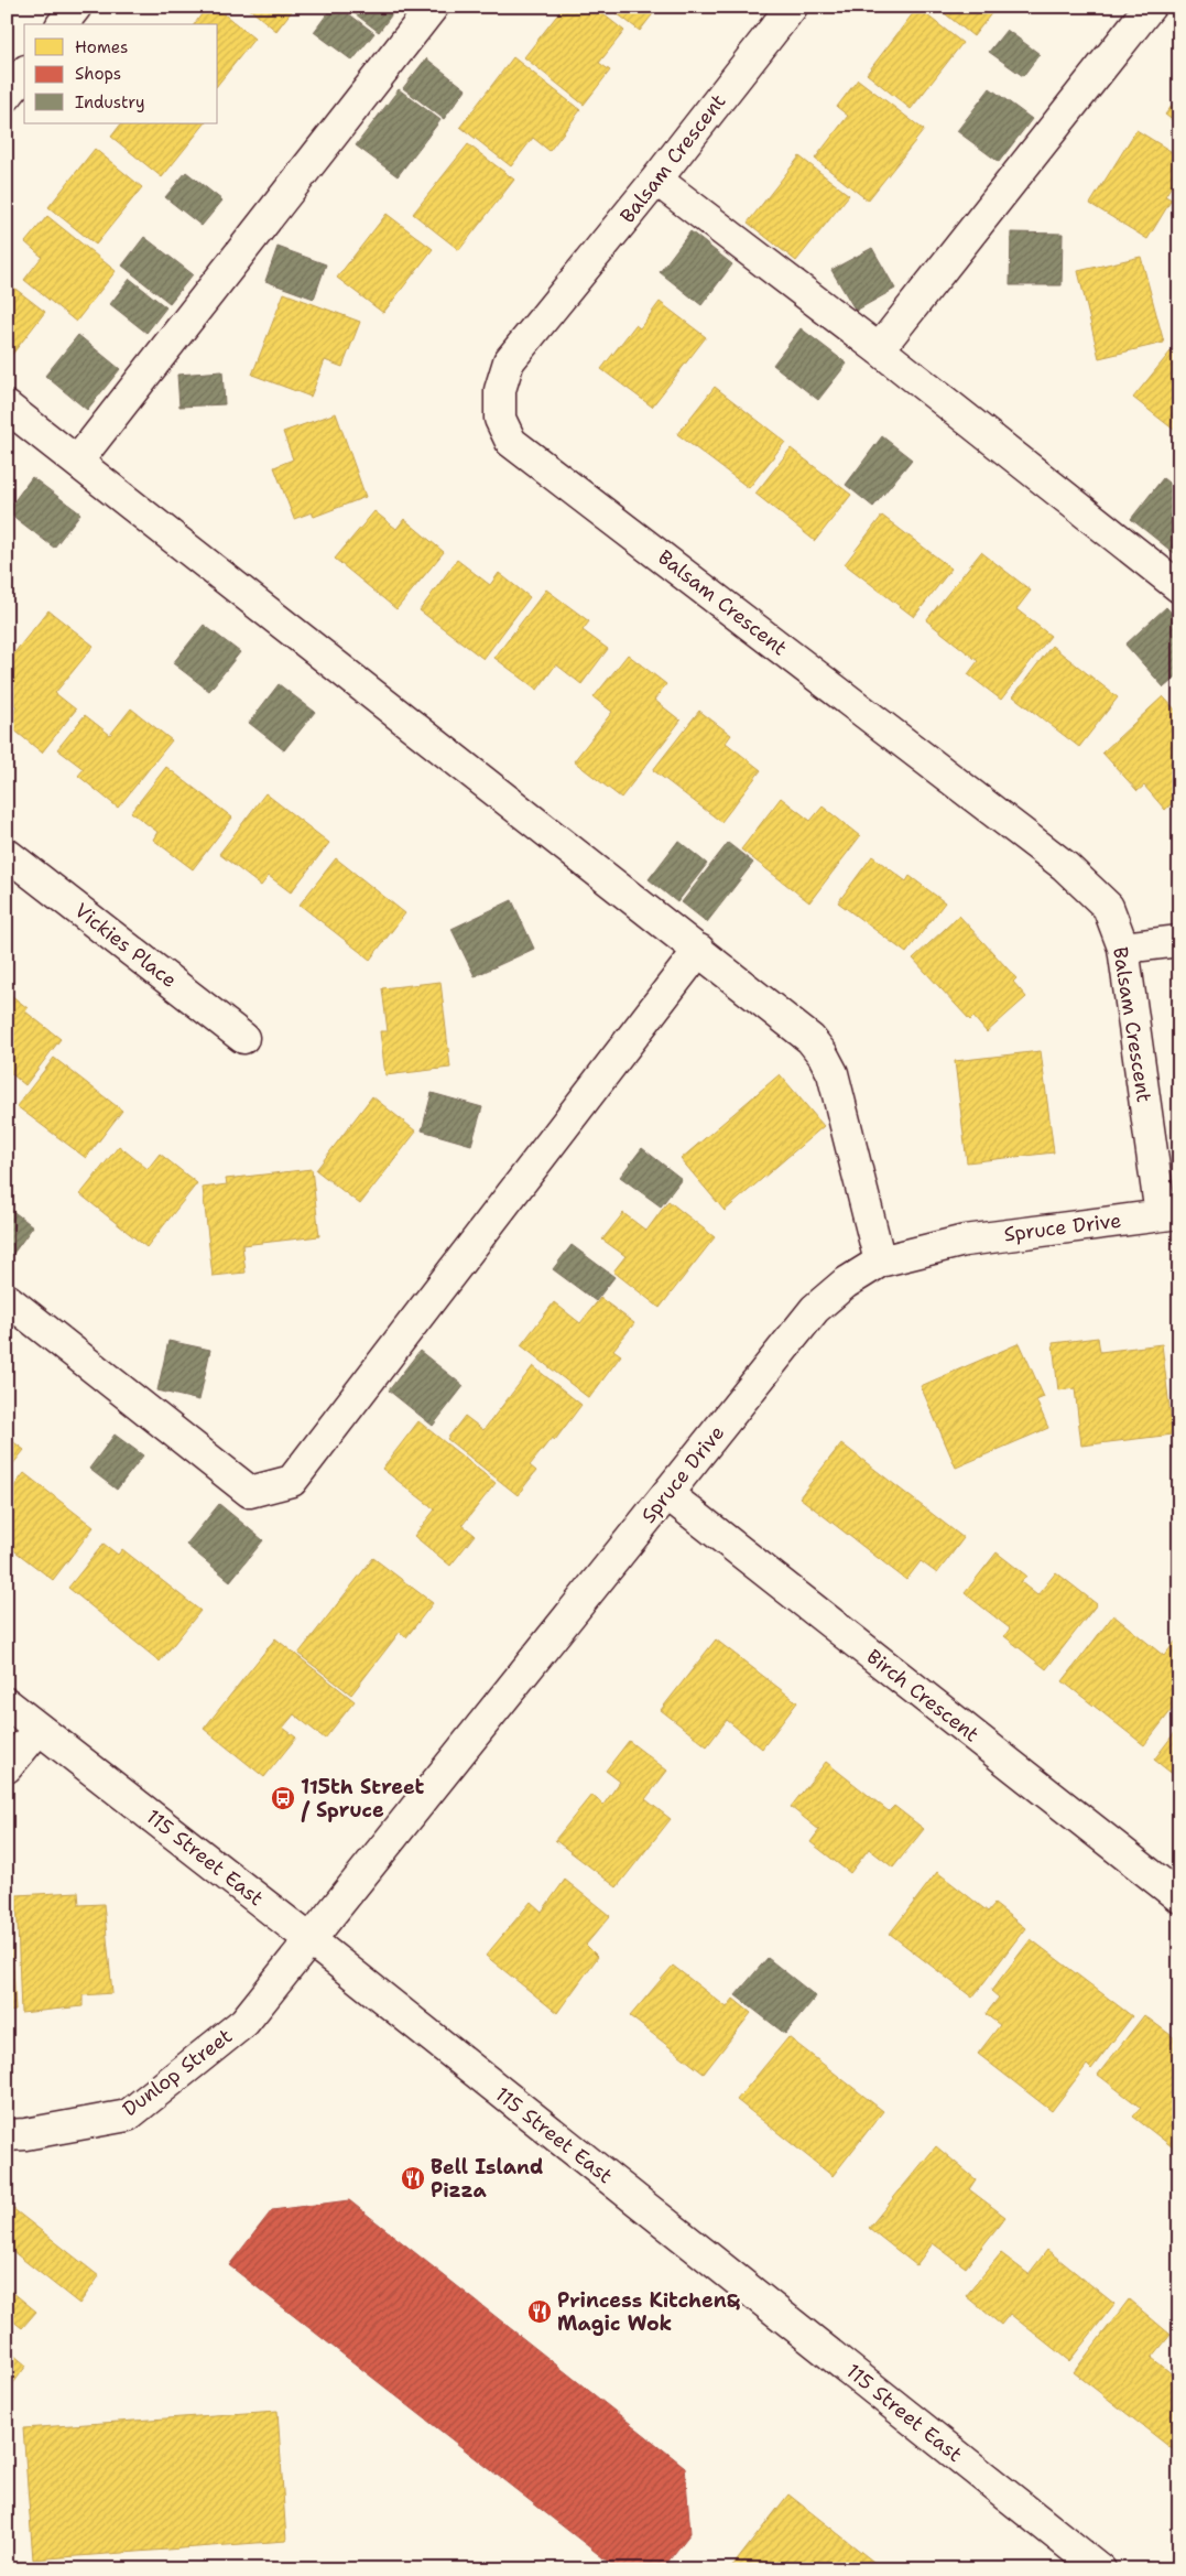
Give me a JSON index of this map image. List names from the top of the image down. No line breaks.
{"streets":{"street":["Balsam Crescent","Vickies Place","Spruce Drive","Birch Crescent","115 Street East","Dunlop Street"]},"crossings":[["Balsam Crescent","Spruce Drive"],["Spruce Drive","Birch Crescent"],["Spruce Drive","115 Street East"],["Spruce Drive","Dunlop Street"],["115 Street East","Dunlop Street"]],"places":{"bus stop":["115th Street / Spruce"],"restaurant":["Bell Island Pizza","Princess Kitchen& Magic Wok"]},"legend":["Homes","Shops","Industry"]}
